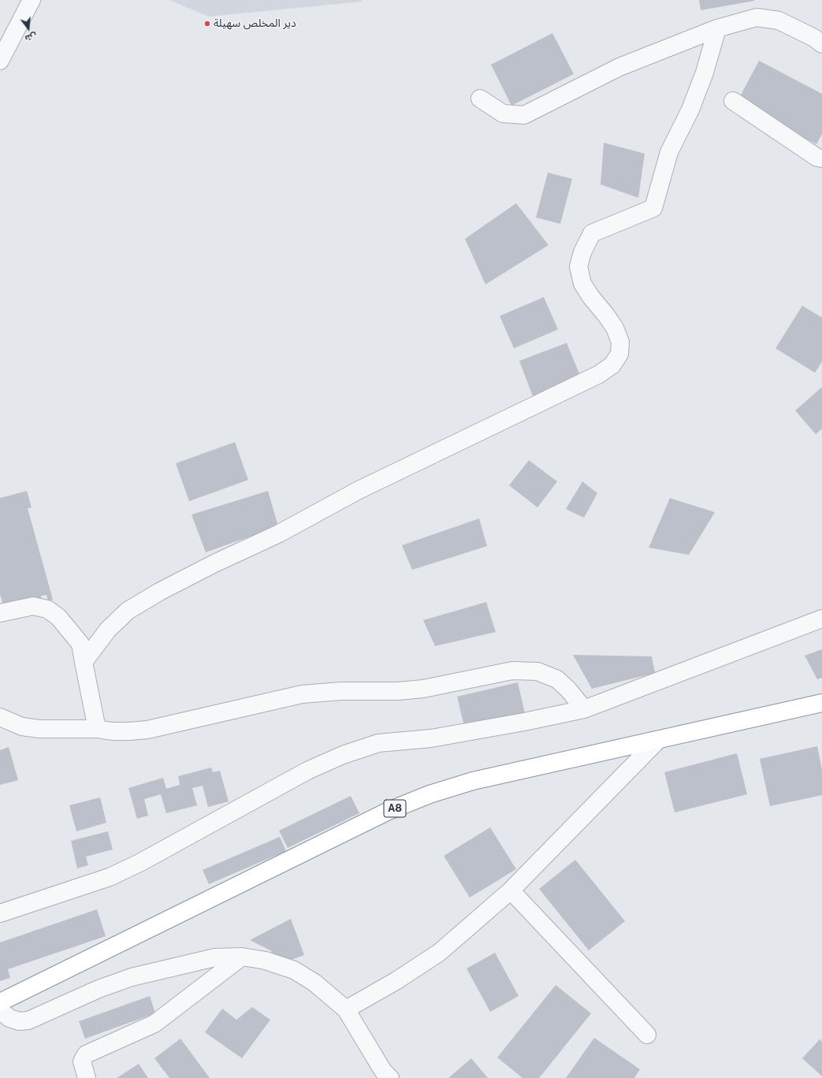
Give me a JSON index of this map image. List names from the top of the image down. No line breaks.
{"streets":{"highway":["A8"]},"places":["دير المخلص سهيلة"],"north":"bottom"}
